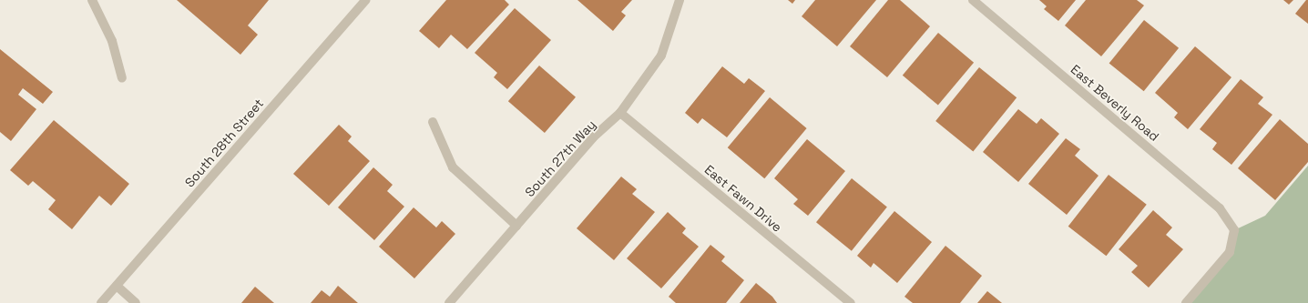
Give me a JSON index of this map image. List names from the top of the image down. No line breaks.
{"streets":{"street":["East Beverly Road","South 28th Street","South 27th Way","East Fawn Drive"]},"crossings":[["South 27th Way","East Fawn Drive"]]}
